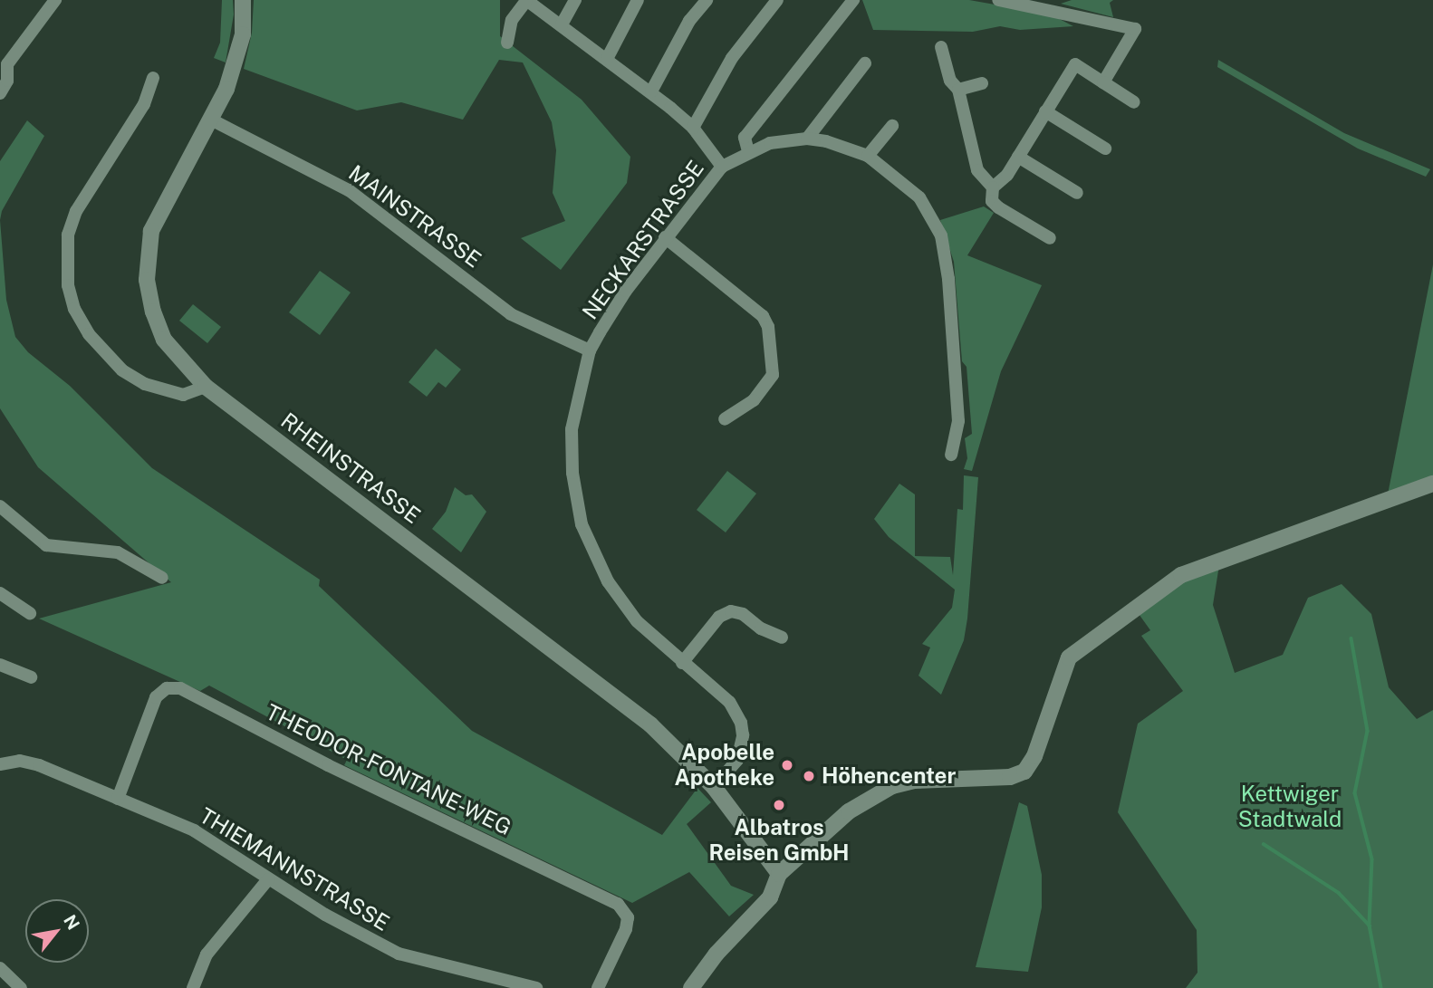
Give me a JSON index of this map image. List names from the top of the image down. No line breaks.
{"streets":{"street":["MAINSTRASSE","NECKARSTRASSE","RHEINSTRASSE","THEODOR-FONTANE-WEG","THIEMANNSTRASSE"]},"crossings":[["MAINSTRASSE","NECKARSTRASSE"],["MAINSTRASSE","RHEINSTRASSE"],["NECKARSTRASSE","RHEINSTRASSE"],["THEODOR-FONTANE-WEG","THIEMANNSTRASSE"]],"parks":["Kettwiger Stadtwald"],"places":["Apobelle Apotheke","Höhencenter","Albatros Reisen GmbH"],"north":"top right"}
